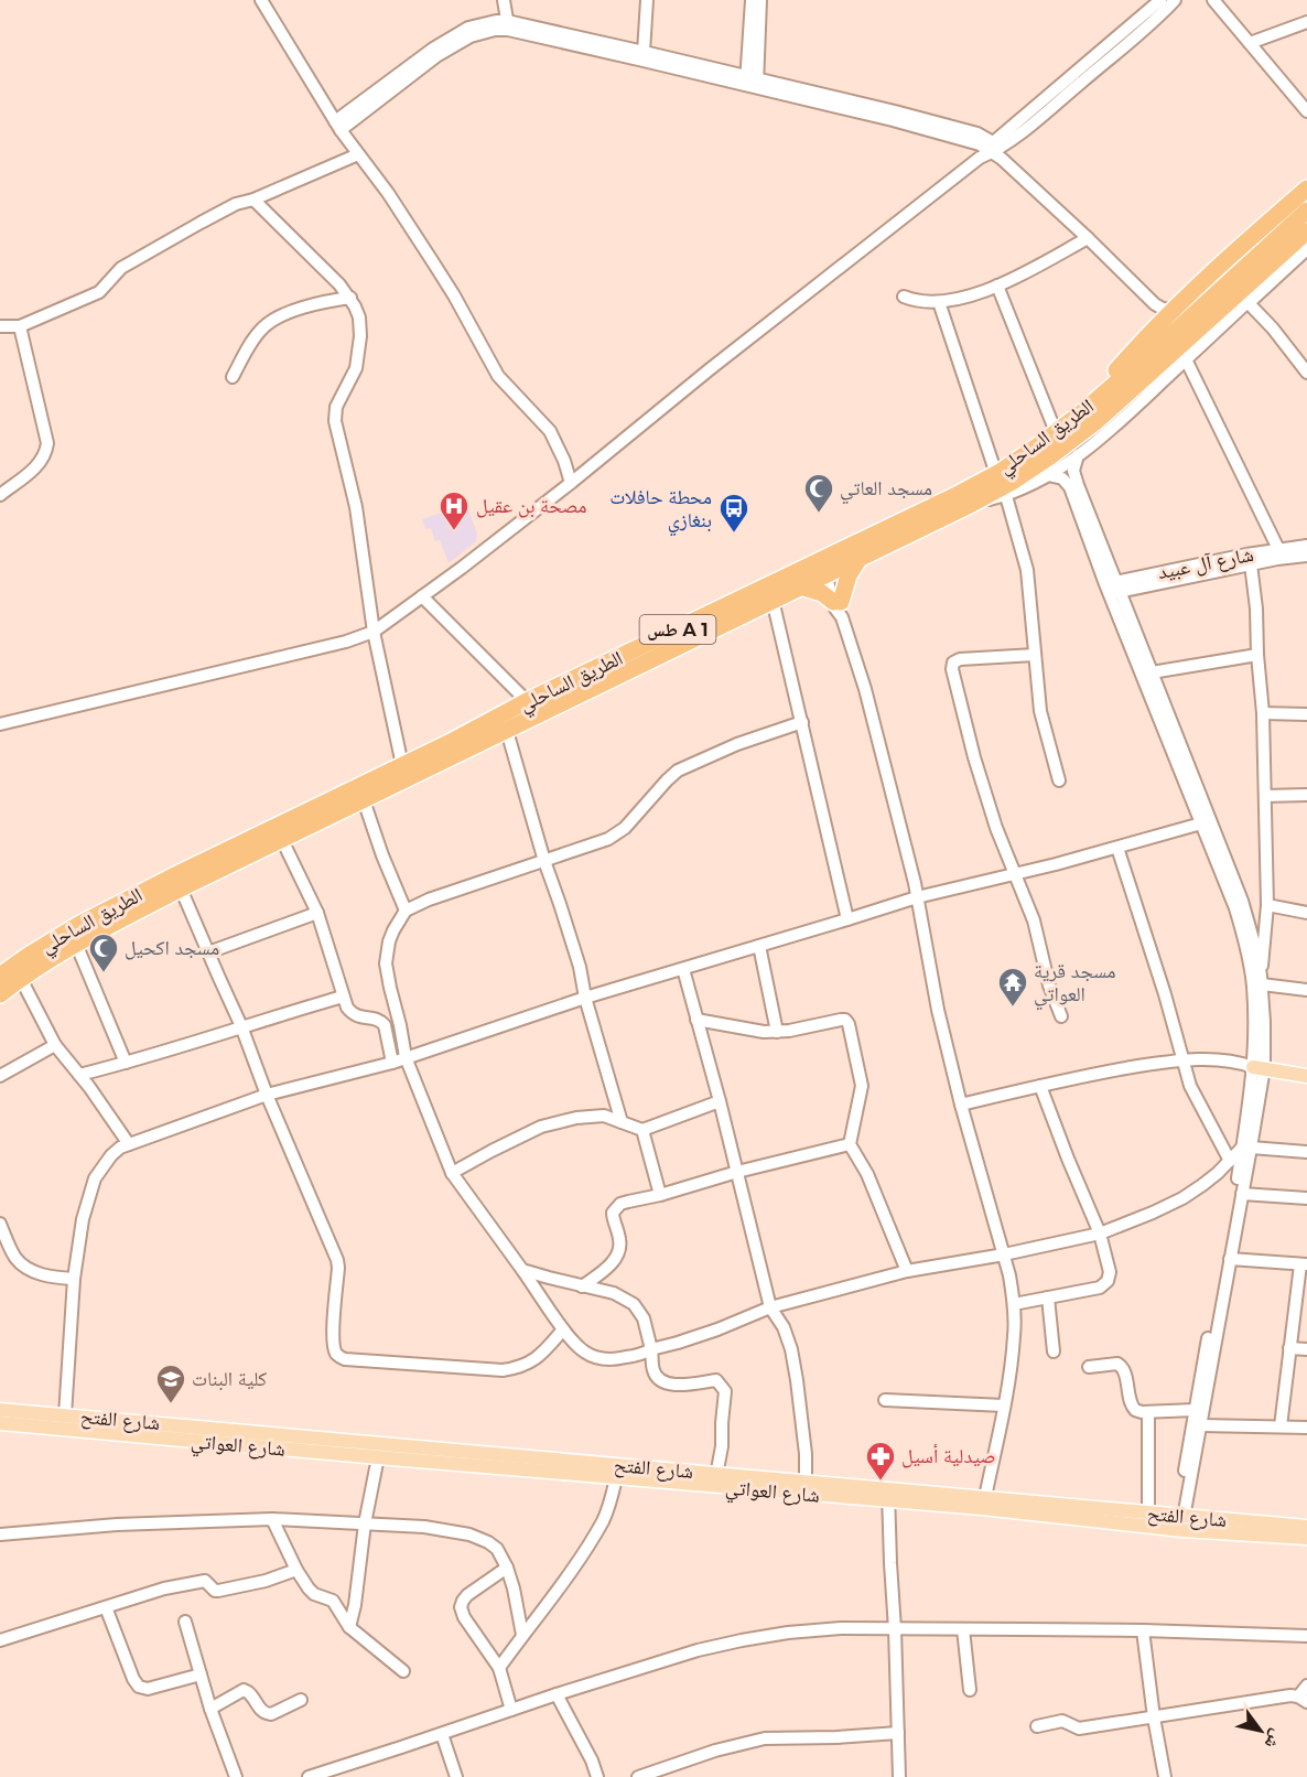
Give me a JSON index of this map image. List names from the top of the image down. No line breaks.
{"streets":{"highway":["الطريق الساحلي","طس A 1"],"main road":["شارع الفتح","شارع العواتي"],"street":["شارع آل عبيد"]},"crossings":[["شارع الفتح","شارع العواتي"]],"places":{"mosque":["مسجد العاتي","مسجد اكحيل"],"hospital":["مصحة بن عقيل"],"bus stop":["محطة حافلات بنغازي"],"temple":["مسجد قرية العواتي"],"school or university":["كلية البنات"],"pharmacy":["صيدلية أسيل"]},"north":"bottom right"}
